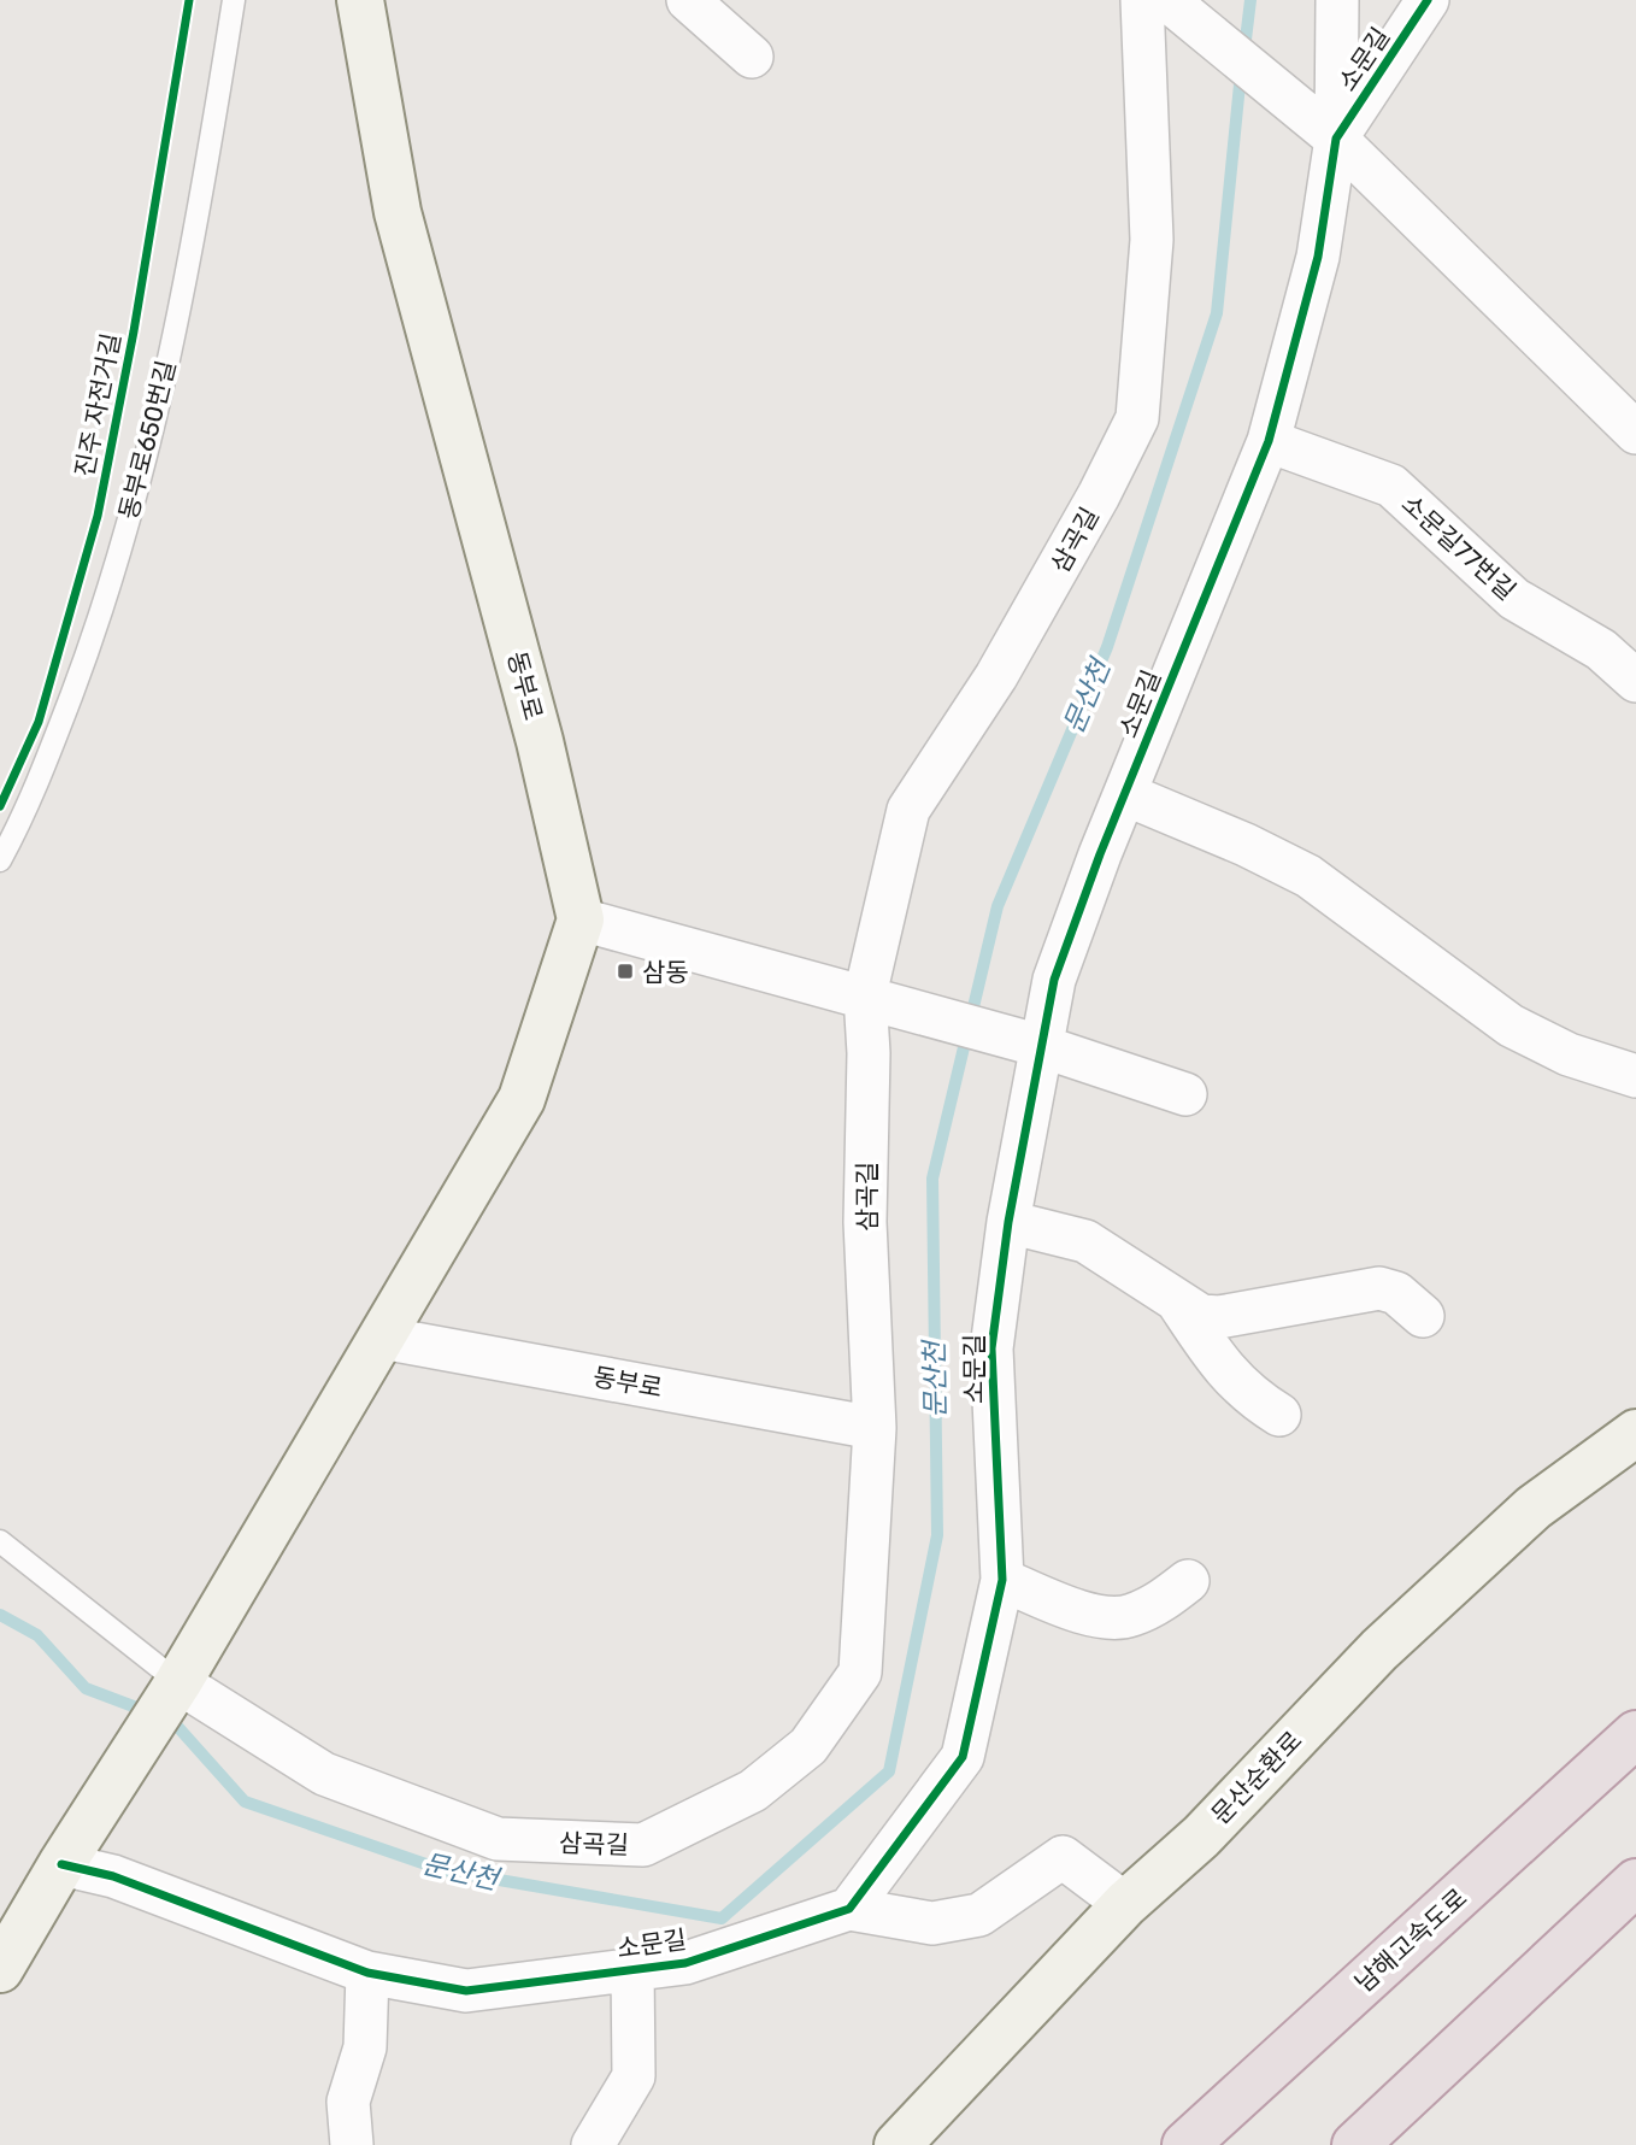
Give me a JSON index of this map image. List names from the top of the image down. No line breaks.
{"streets":{"highway":["남해고속도로"],"main road":["동부로","문산순환로"],"street":["소문길","삼곡길","소문길77번길"],"lane":["동부로650번길"],"cycle path":["진주 자전거길"]},"crossings":[["소문길","소문길77번길"],["소문길","문산순환로"],["삼곡길","동부로"]],"water":["문산천"],"places":{"transit":["삼동"]}}
